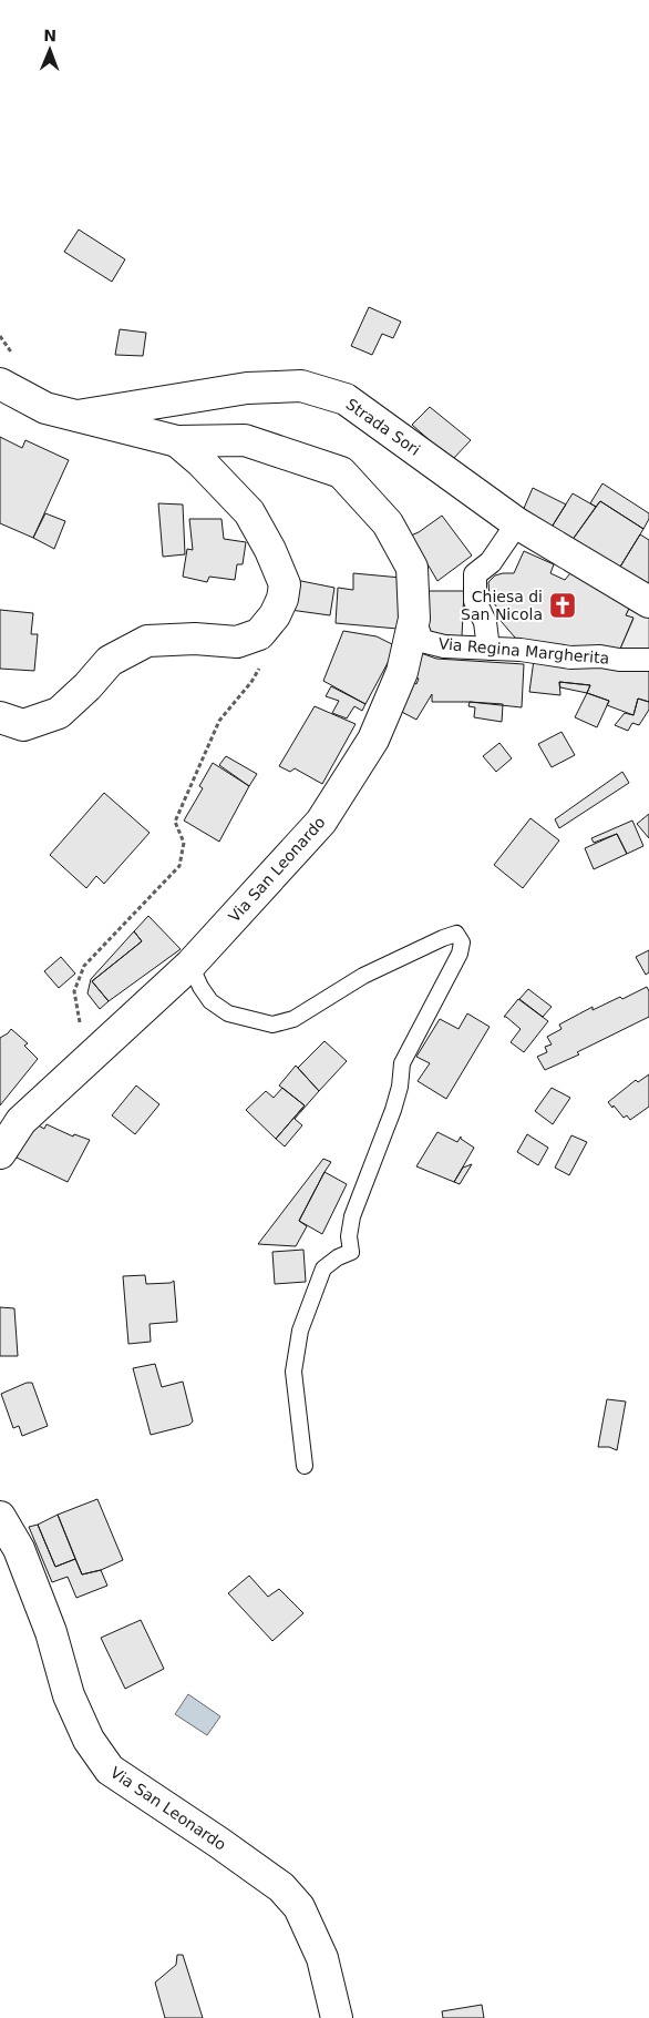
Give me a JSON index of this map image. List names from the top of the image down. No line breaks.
{"streets":{"main road":["Strada Sori","Via San Leonardo"],"street":["Via Regina Margherita"]},"crossings":[["Via Regina Margherita","Via San Leonardo"]],"places":{"church":["Chiesa di San Nicola"]},"north":"top"}
